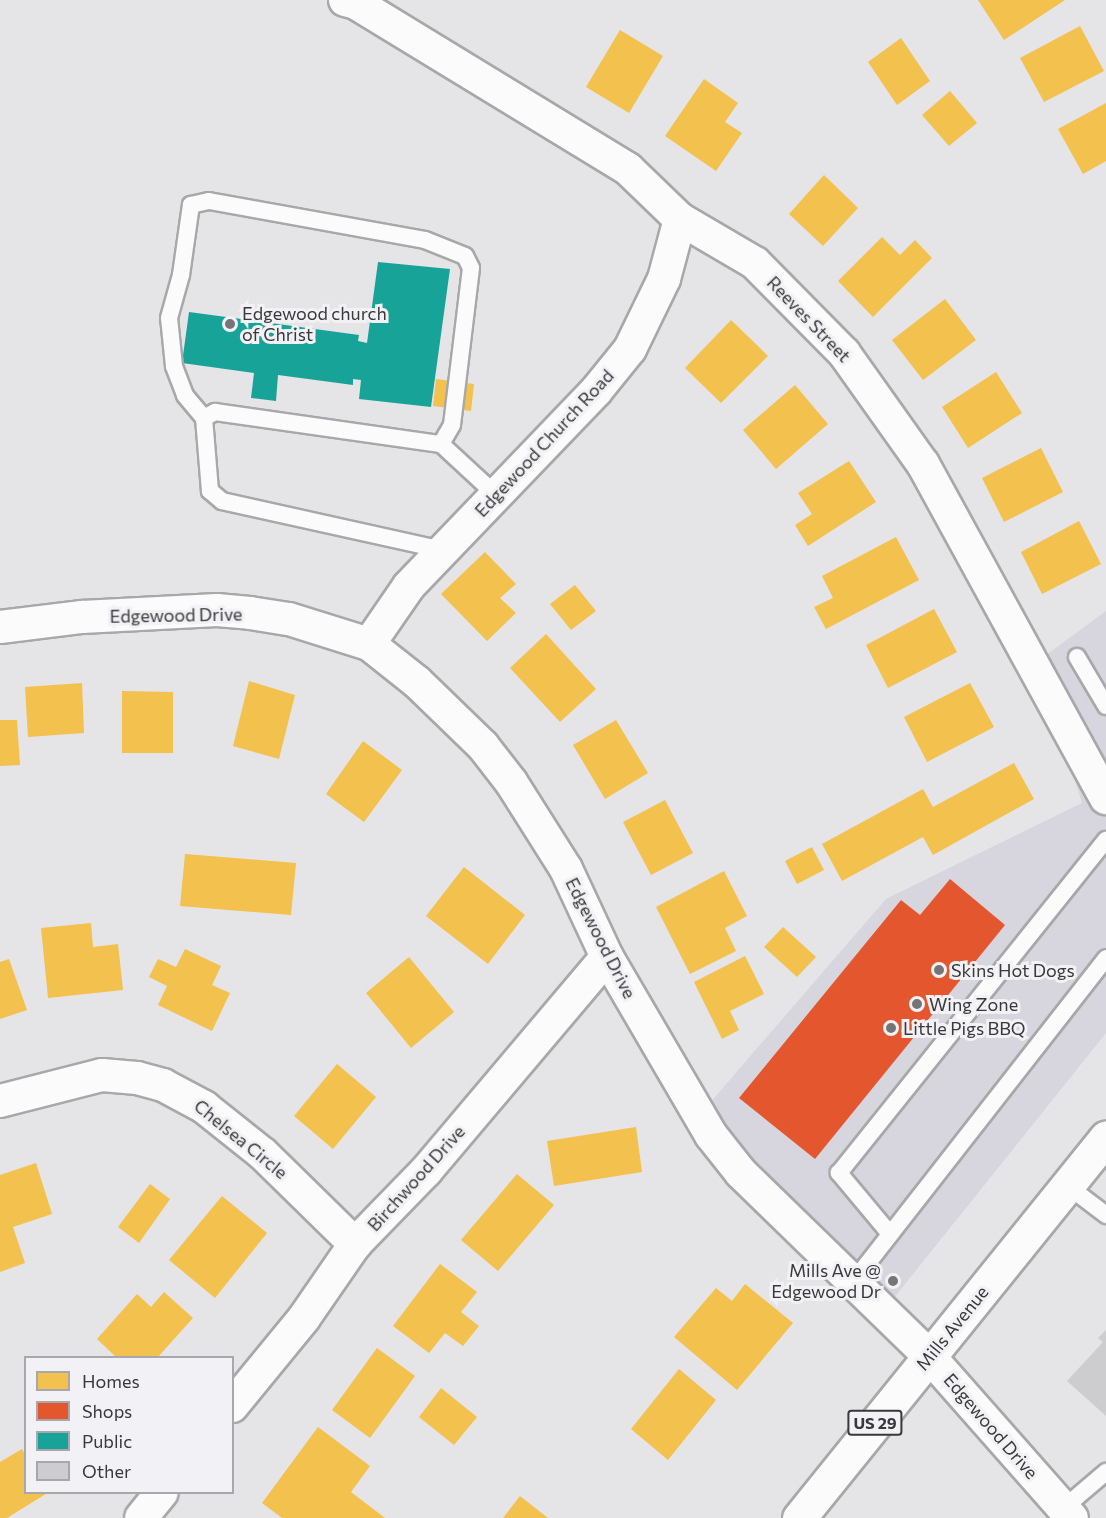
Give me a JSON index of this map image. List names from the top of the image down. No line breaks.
{"streets":{"main road":["Mills Avenue","US 29"],"street":["Reeves Street","Edgewood Church Road","Edgewood Drive","Chelsea Circle","Birchwood Drive"]},"crossings":[["Reeves Street","Edgewood Church Road"],["Edgewood Church Road","Edgewood Drive"],["Edgewood Drive","Birchwood Drive"],["Edgewood Drive","Mills Avenue"],["Chelsea Circle","Birchwood Drive"]],"places":["Edgewood church of Christ","Skins Hot Dogs","Wing Zone","Little Pigs BBQ","Mills Ave @ Edgewood Dr"],"legend":["Homes","Shops","Public","Other"]}
